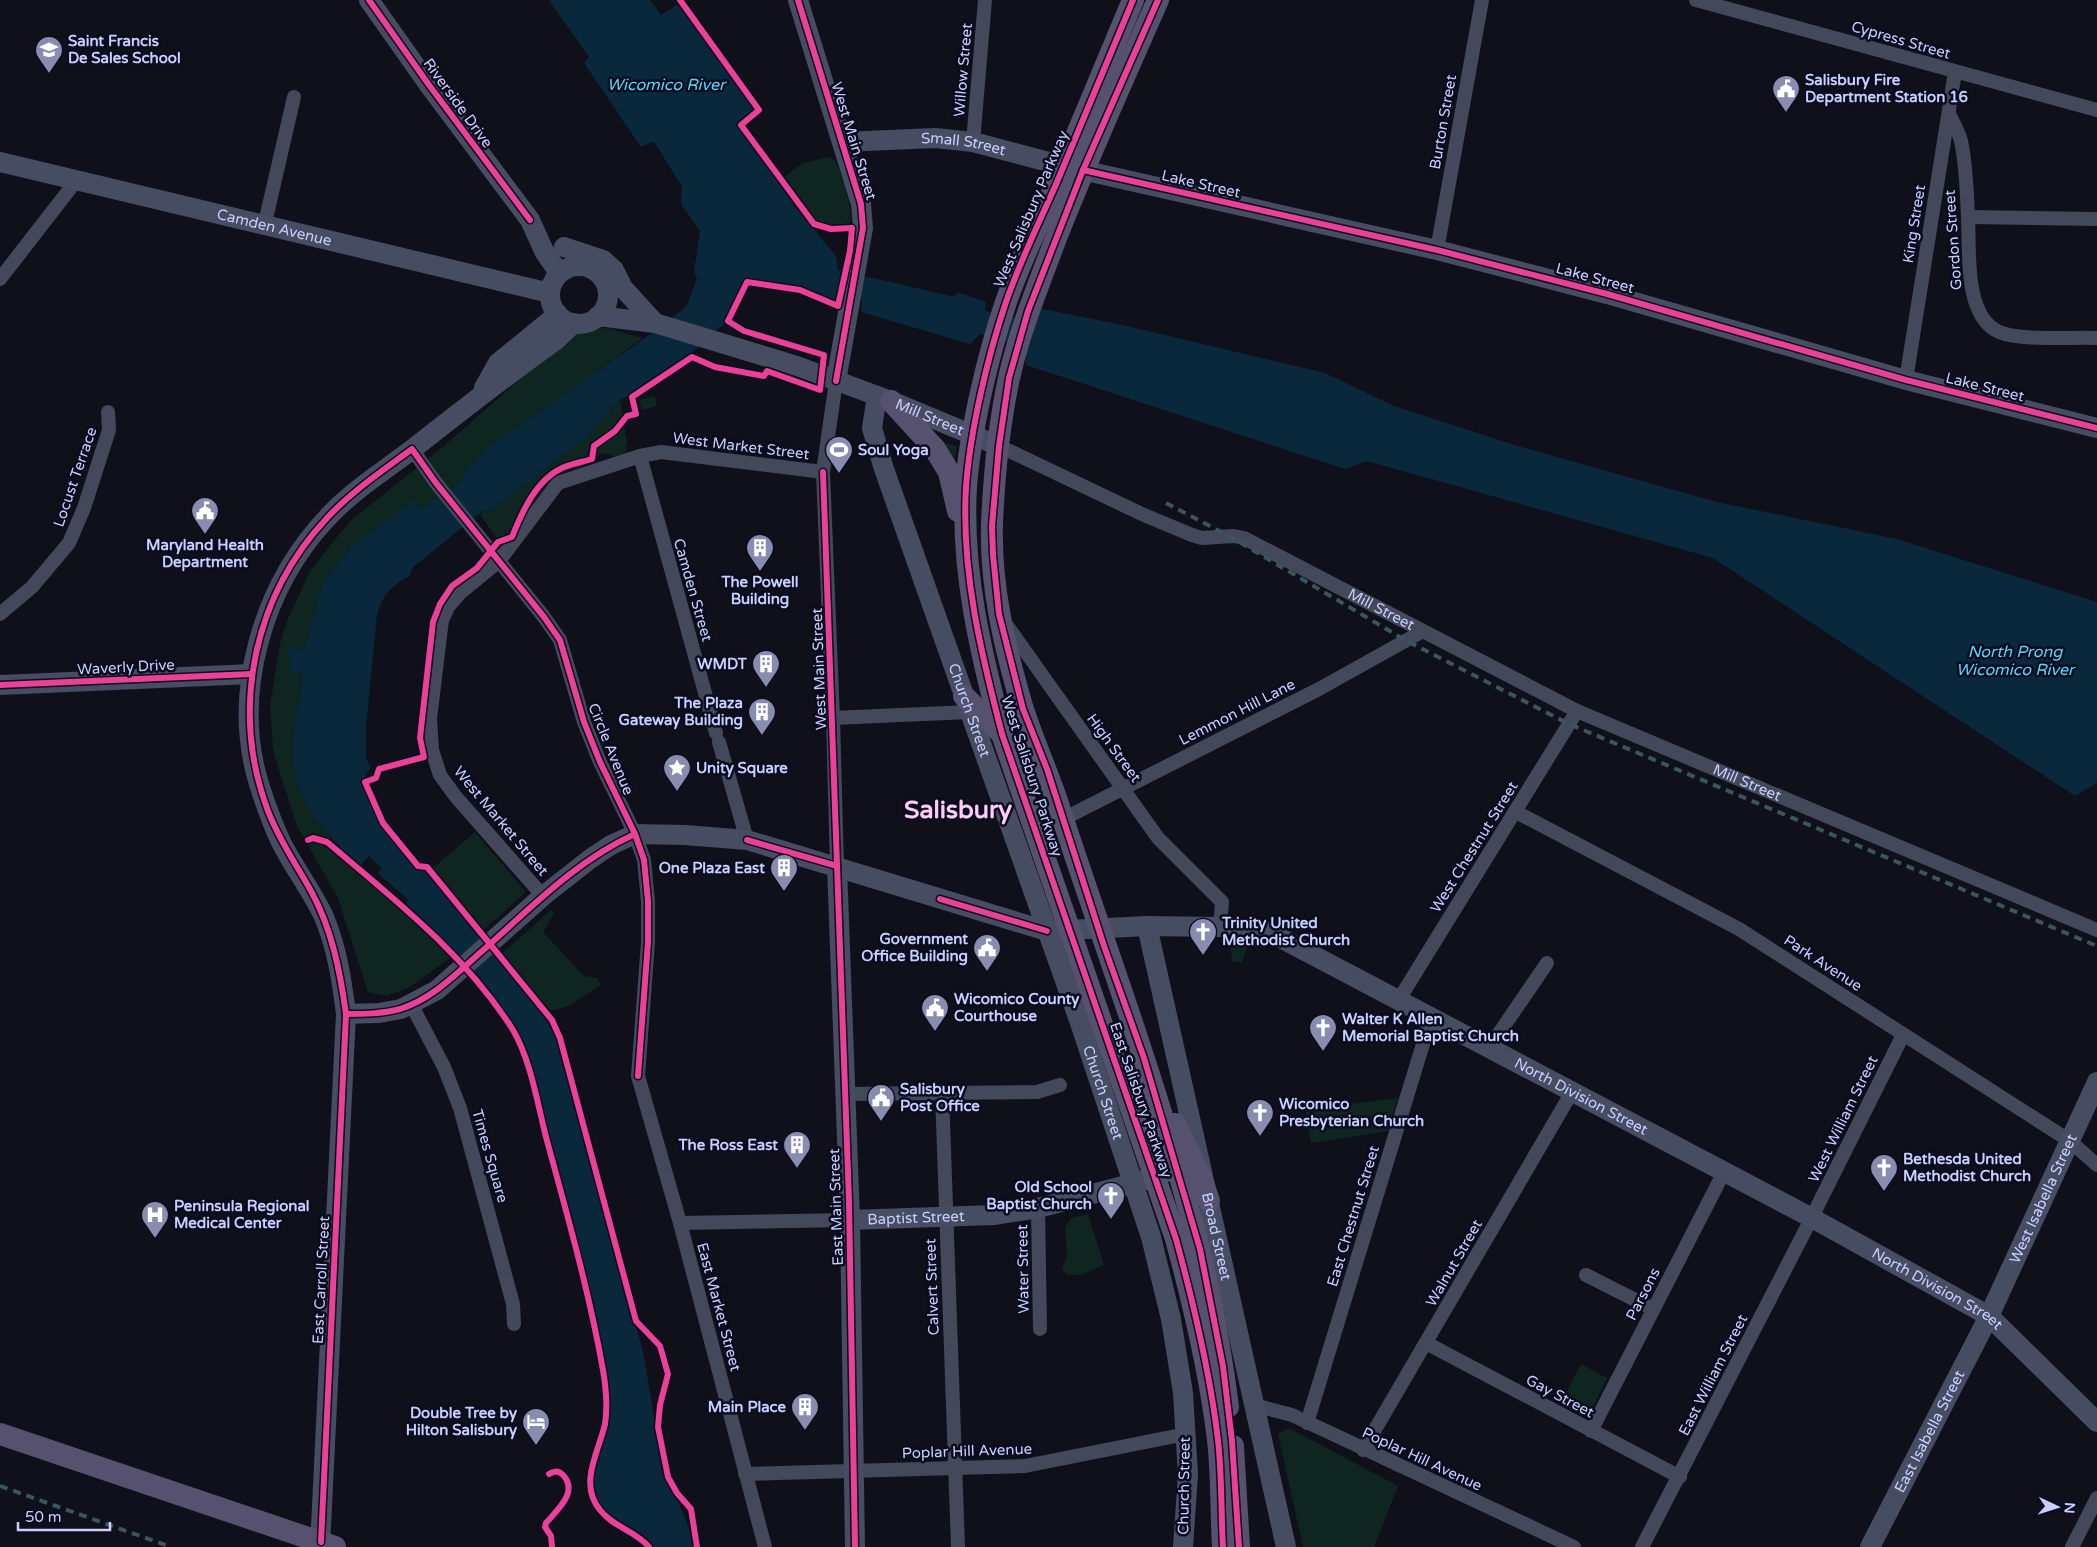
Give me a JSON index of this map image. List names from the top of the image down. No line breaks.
{"streets":{"main road":["West Salisbury Parkway","East Salisbury Parkway"],"street":["Cypress Street","Willow Street","Riverside Drive","Burton Street","West Main Street","Small Street","Lake Street","King Street","Camden Avenue","Gordon Street","Mill Street","West Market Street","Locust Terrace","Camden Street","Waverly Drive","Church Street","Lemmon Hill Lane","High Street","Circle Avenue","West Chestnut Street","Park Avenue","North Division Street","West William Street","Times Square","West Isabella Street","East Main Street","East Chestnut Street","Baptist Street","Broad Street","Walnut Street","Water Street","East Carroll Street","Calvert Street","Parsons","East Market Street","East William Street","Gay Street","East Isabella Street","Poplar Hill Avenue"]},"crossings":[["Cypress Street","King Street"],["Willow Street","Small Street"],["Riverside Drive","Camden Avenue"],["Riverside Drive","Mill Street"],["Riverside Drive","East Carroll Street"],["Burton Street","Lake Street"],["West Main Street","Small Street"],["West Main Street","Mill Street"],["West Main Street","West Market Street"],["West Main Street","North Division Street"],["West Main Street","East Main Street"],["Small Street","Lake Street"],["Small Street","West Salisbury Parkway"],["Lake Street","West Salisbury Parkway"],["Lake Street","King Street"],["West Salisbury Parkway","Mill Street"],["West Salisbury Parkway","Lemmon Hill Lane"],["West Salisbury Parkway","High Street"],["West Salisbury Parkway","North Division Street"],["West Salisbury Parkway","East Salisbury Parkway"],["King Street","Gordon Street"],["Camden Avenue","Mill Street"],["Camden Avenue","East Carroll Street"],["Mill Street","Church Street"],["Mill Street","Lemmon Hill Lane"],["Mill Street","West Chestnut Street"],["Mill Street","East Carroll Street"],["West Market Street","Camden Street"],["West Market Street","Circle Avenue"],["Camden Street","North Division Street"],["Waverly Drive","East Carroll Street"],["Church Street","North Division Street"],["Church Street","Baptist Street"],["Church Street","Poplar Hill Avenue"],["Lemmon Hill Lane","High Street"],["High Street","North Division Street"],["Circle Avenue","North Division Street"],["Circle Avenue","East Carroll Street"],["Circle Avenue","East Market Street"],["West Chestnut Street","Park Avenue"],["West Chestnut Street","North Division Street"],["Park Avenue","West William Street"],["Park Avenue","West Isabella Street"],["North Division Street","East Salisbury Parkway"],["North Division Street","West William Street"],["North Division Street","West Isabella Street"],["North Division Street","East Main Street"],["North Division Street","East Chestnut Street"],["North Division Street","Broad Street"],["North Division Street","Walnut Street"],["North Division Street","Parsons"],["North Division Street","East William Street"],["North Division Street","East Isabella Street"],["East Salisbury Parkway","Baptist Street"],["West William Street","East William Street"],["West Isabella Street","East Isabella Street"],["East Main Street","Baptist Street"],["East Main Street","Poplar Hill Avenue"],["East Chestnut Street","Poplar Hill Avenue"],["Baptist Street","Water Street"],["Baptist Street","Calvert Street"],["Baptist Street","East Market Street"],["Broad Street","Poplar Hill Avenue"],["Walnut Street","Gay Street"],["Walnut Street","Poplar Hill Avenue"],["Calvert Street","Poplar Hill Avenue"],["Parsons","Gay Street"],["East Market Street","Poplar Hill Avenue"],["East William Street","Gay Street"]],"districts":["Salisbury"],"water":["Wicomico River","North Prong Wicomico River"],"places":{"school or university":["Saint Francis De Sales School"],"public building":["Salisbury Fire Department Station 16","Maryland Health Department","Government Office Building","Wicomico County Courthouse","Salisbury Post Office"],"sports":["Soul Yoga"],"building":["The Powell Building","WMDT","The Plaza Gateway Building","One Plaza East","The Ross East","Main Place"],"place":["Unity Square"],"church":["Trinity United Methodist Church","Walter K Allen Memorial Baptist Church","Wicomico Presbyterian Church","Bethesda United Methodist Church","Old School Baptist Church"],"hospital":["Peninsula Regional Medical Center"],"hotel":["Double Tree by Hilton Salisbury"]},"scale_bar":"50 m","north":"right"}
